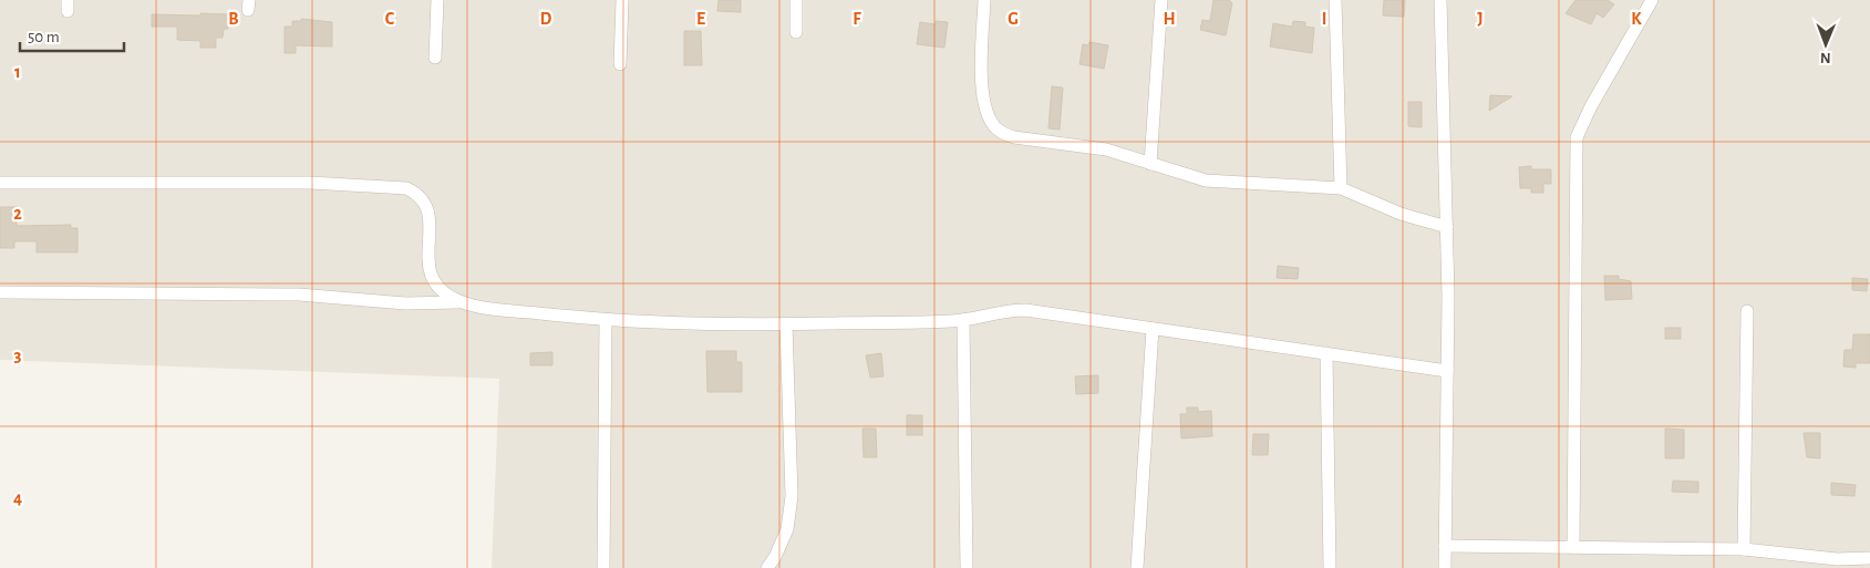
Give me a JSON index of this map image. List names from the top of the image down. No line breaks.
{"scale_bar":"50 m","north":"bottom","grid":{"columns":["B","C","D","E","F","G","H","I","J","K"],"rows":["1","2","3","4"]}}
